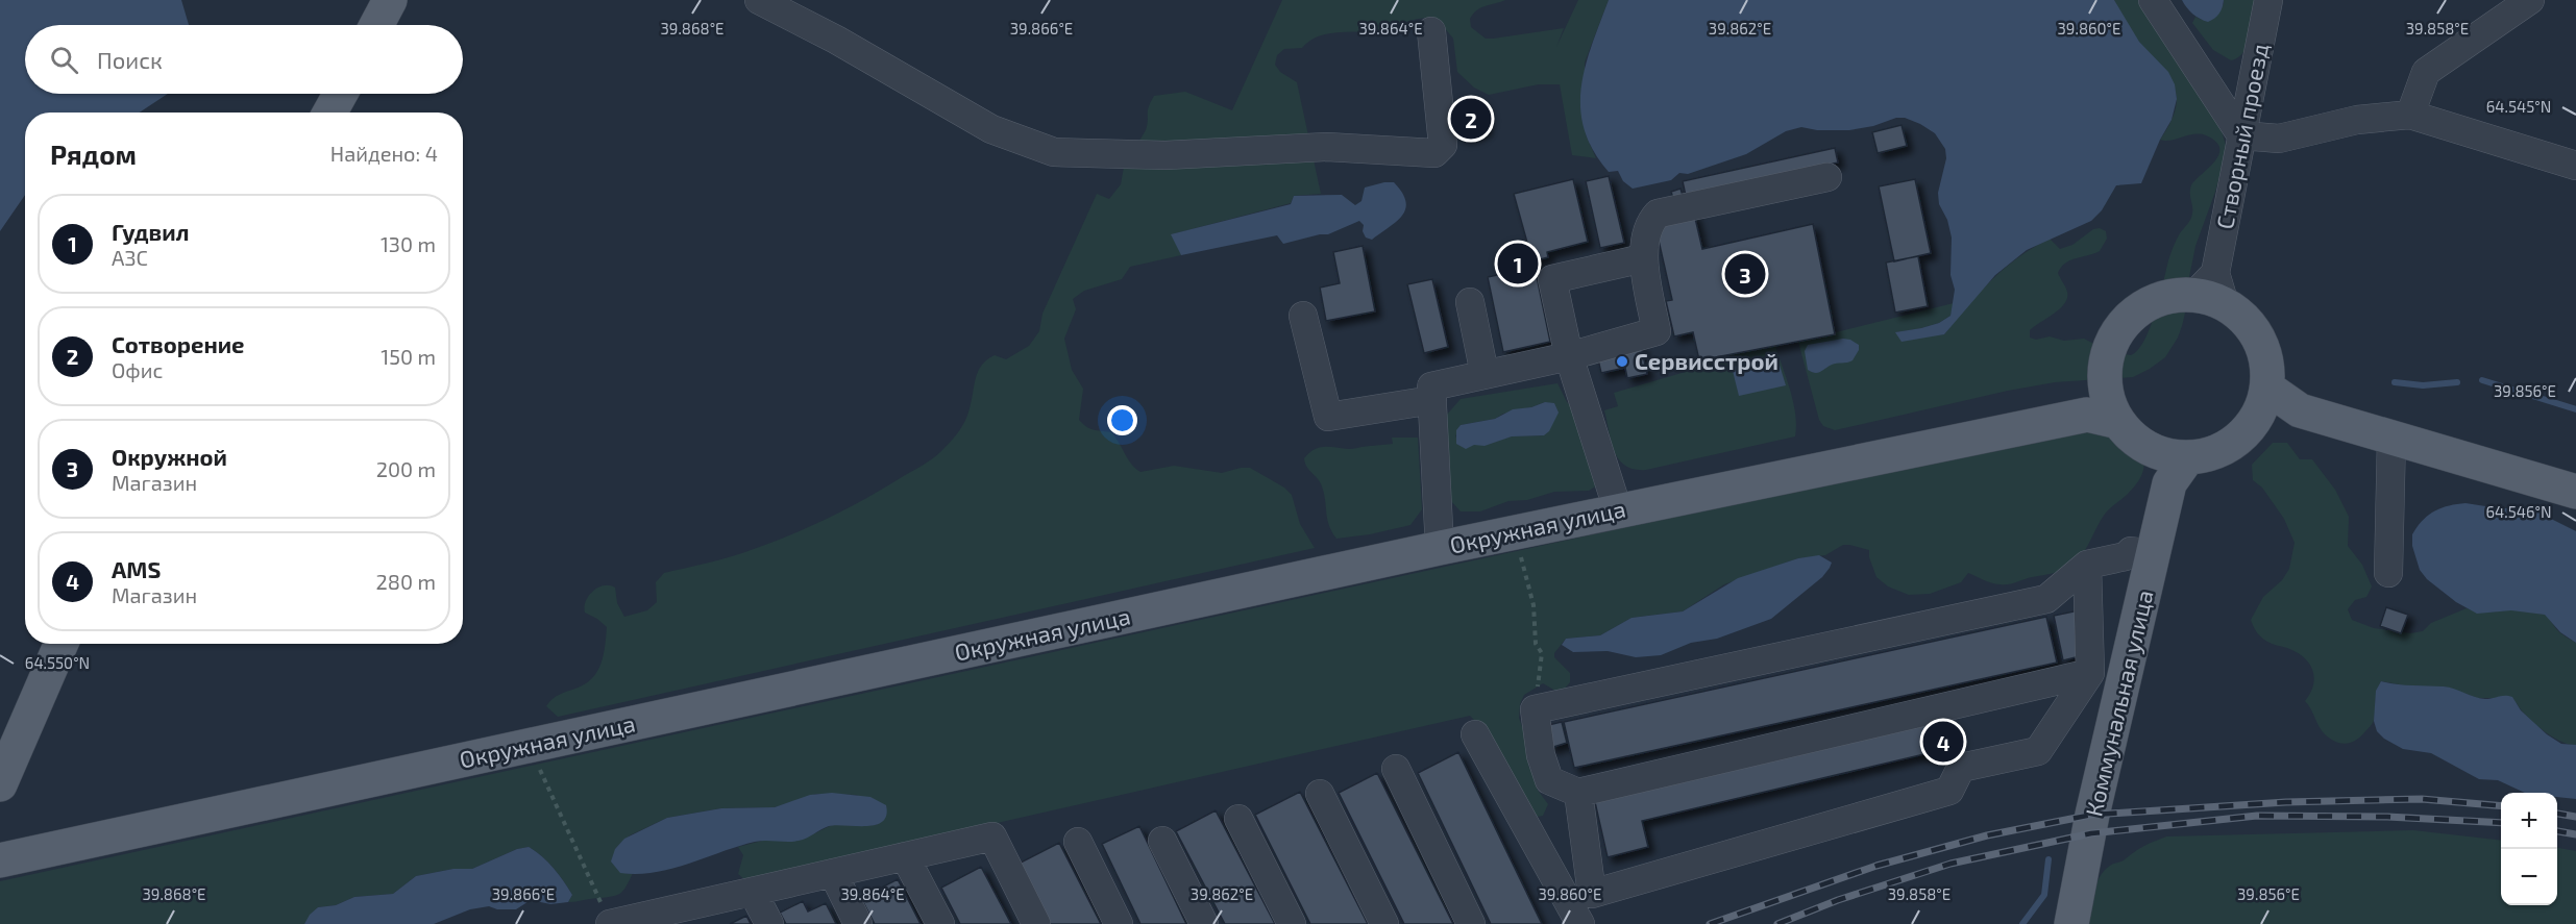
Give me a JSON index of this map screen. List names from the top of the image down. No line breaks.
{"streets":{"main road":["Окружная улица","Коммунальная улица"],"street":["Створный проезд"]},"crossings":[["Створный проезд","Окружная улица"],["Створный проезд","Коммунальная улица"],["Окружная улица","Коммунальная улица"]],"places":["Сервисстрой"],"page":{"search":"Поиск","pins":["2","1","3","4"],"heading":["Рядом","Найдено: 4"],"list":[{"mark":"1","name":"Гудвил","note":"АЗС","value":"130 m"},{"mark":"2","name":"Сотворение","note":"Офис","value":"150 m"},{"mark":"3","name":"Окружной","note":"Магазин","value":"200 m"},{"mark":"4","name":"AMS","note":"Магазин","value":"280 m"}],"map_buttons":["+","−"]},"coordinates":["39.868°E","39.864°E","39.862°E","39.860°E","39.866°E","39.858°E","64.545°N","39.856°E","64.546°N","64.550°N"]}
